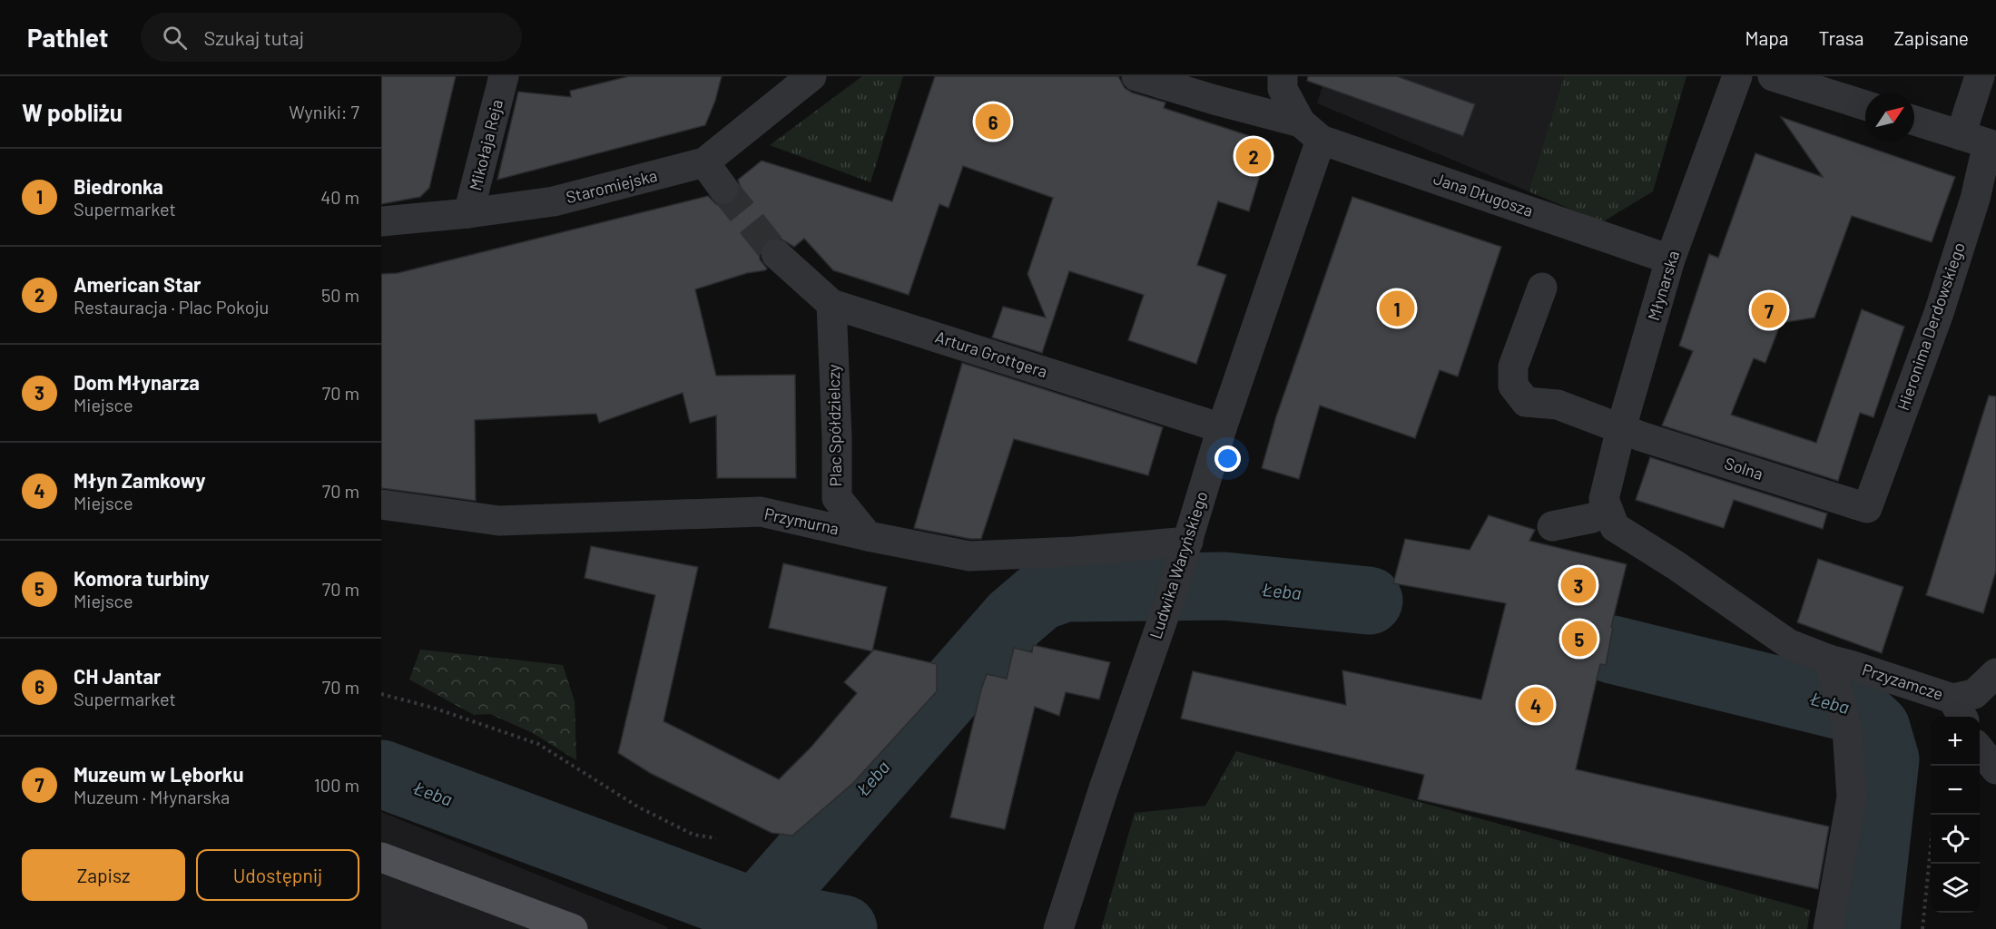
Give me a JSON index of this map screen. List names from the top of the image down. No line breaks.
{"streets":{"street":["Mikołaja Reja","Staromiejska","Jana Długosza","Młynarska","Hieronima Derdowskiego","Artura Grottgera","Plac Spółdzielczy","Solna","Przymurna","Ludwika Waryńskiego","Przyzamcze"]},"crossings":[["Mikołaja Reja","Staromiejska"],["Jana Długosza","Młynarska"],["Jana Długosza","Ludwika Waryńskiego"],["Młynarska","Solna"],["Młynarska","Przyzamcze"],["Hieronima Derdowskiego","Solna"],["Artura Grottgera","Plac Spółdzielczy"],["Artura Grottgera","Ludwika Waryńskiego"],["Plac Spółdzielczy","Przymurna"],["Przymurna","Ludwika Waryńskiego"]],"water":["Łeba"],"north":"top right","page":{"header":"Pathlet","search":"Szukaj tutaj","nav":["Mapa","Trasa","Zapisane"],"heading":["W pobliżu","Wyniki: 7"],"pins":["6","2","1","7","3","5","4"],"list":[{"mark":"1","name":"Biedronka","note":"Supermarket","value":"40 m"},{"mark":"2","name":"American Star","note":"Restauracja · Plac Pokoju","value":"50 m"},{"mark":"3","name":"Dom Młynarza","note":"Miejsce","value":"70 m"},{"mark":"4","name":"Młyn Zamkowy","note":"Miejsce","value":"70 m"},{"mark":"5","name":"Komora turbiny","note":"Miejsce","value":"70 m"},{"mark":"6","name":"CH Jantar","note":"Supermarket","value":"70 m"},{"mark":"7","name":"Muzeum w Lęborku","note":"Muzeum · Młynarska","value":"100 m"}],"map_buttons":["+","−"],"buttons":["Zapisz","Udostępnij"]}}
